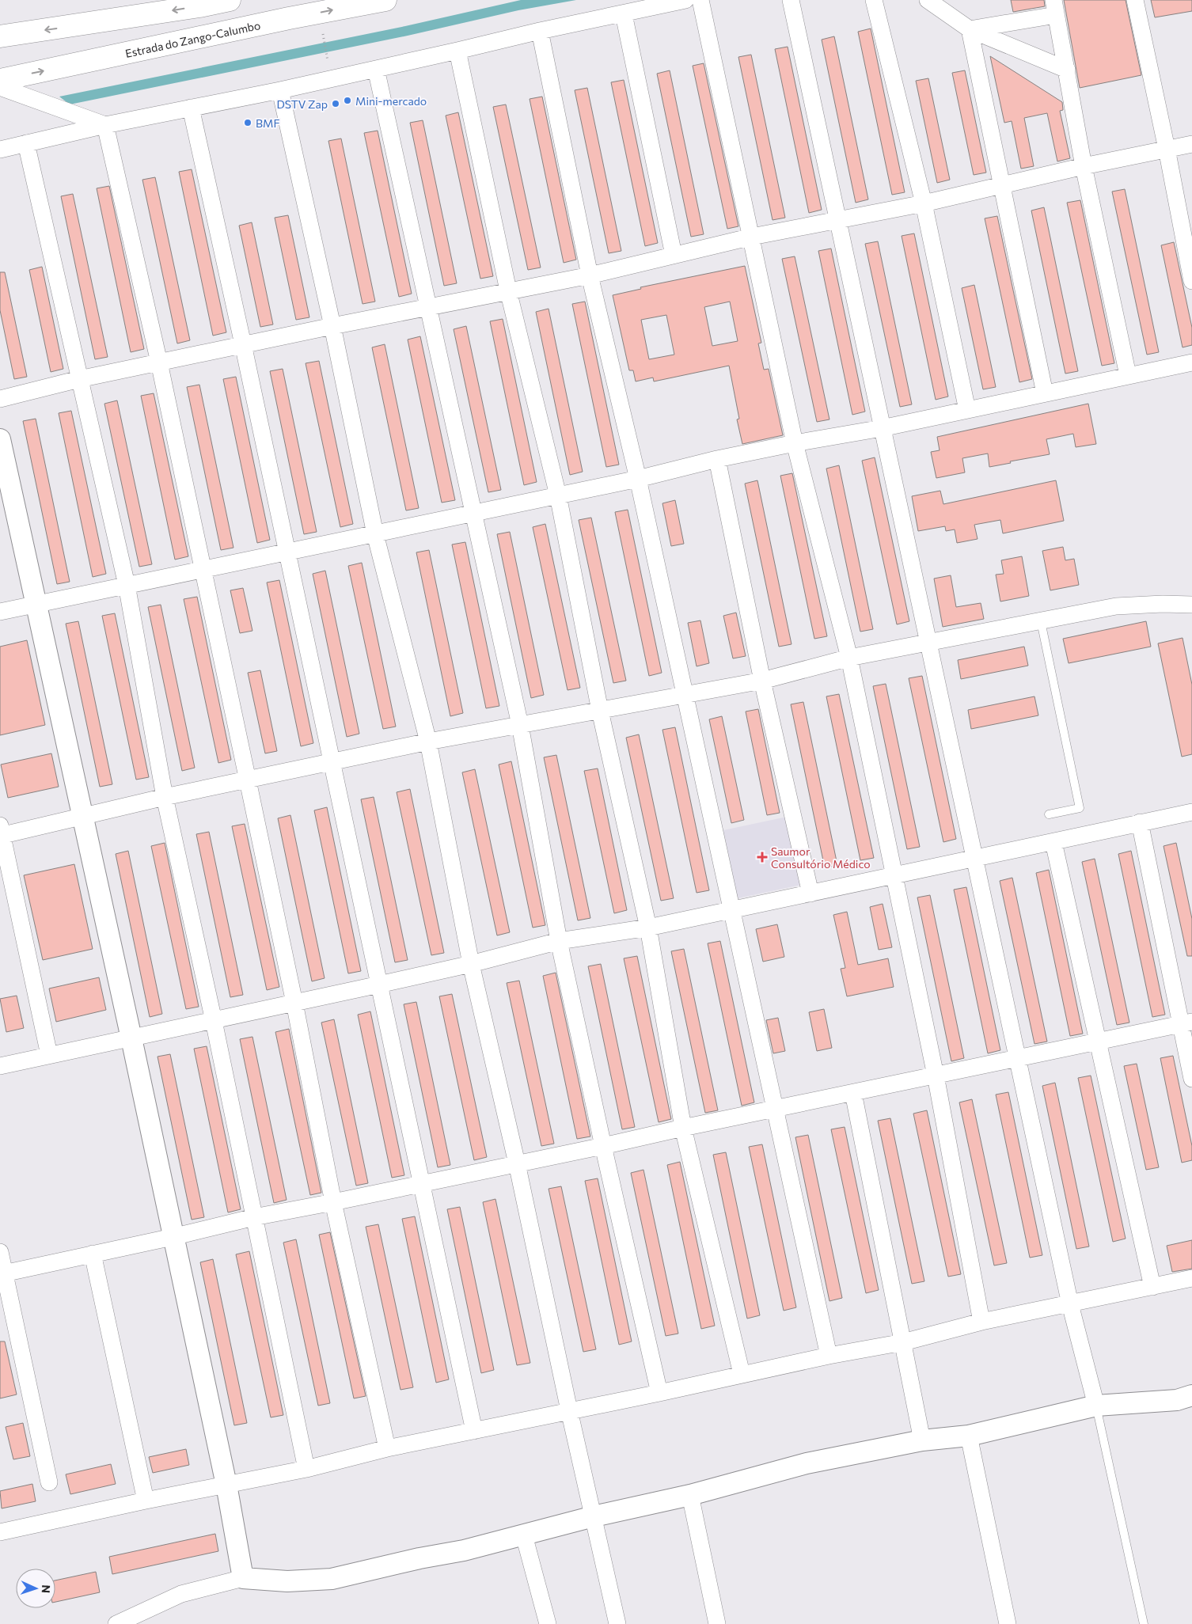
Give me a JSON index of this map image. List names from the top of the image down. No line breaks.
{"streets":{"main road":["Estrada do Zango-Calumbo"]},"places":{"other":["Mini-mercado","DSTV Zap","BMF"],"health":["Saumor Consultório Médico"]},"north":"right"}
